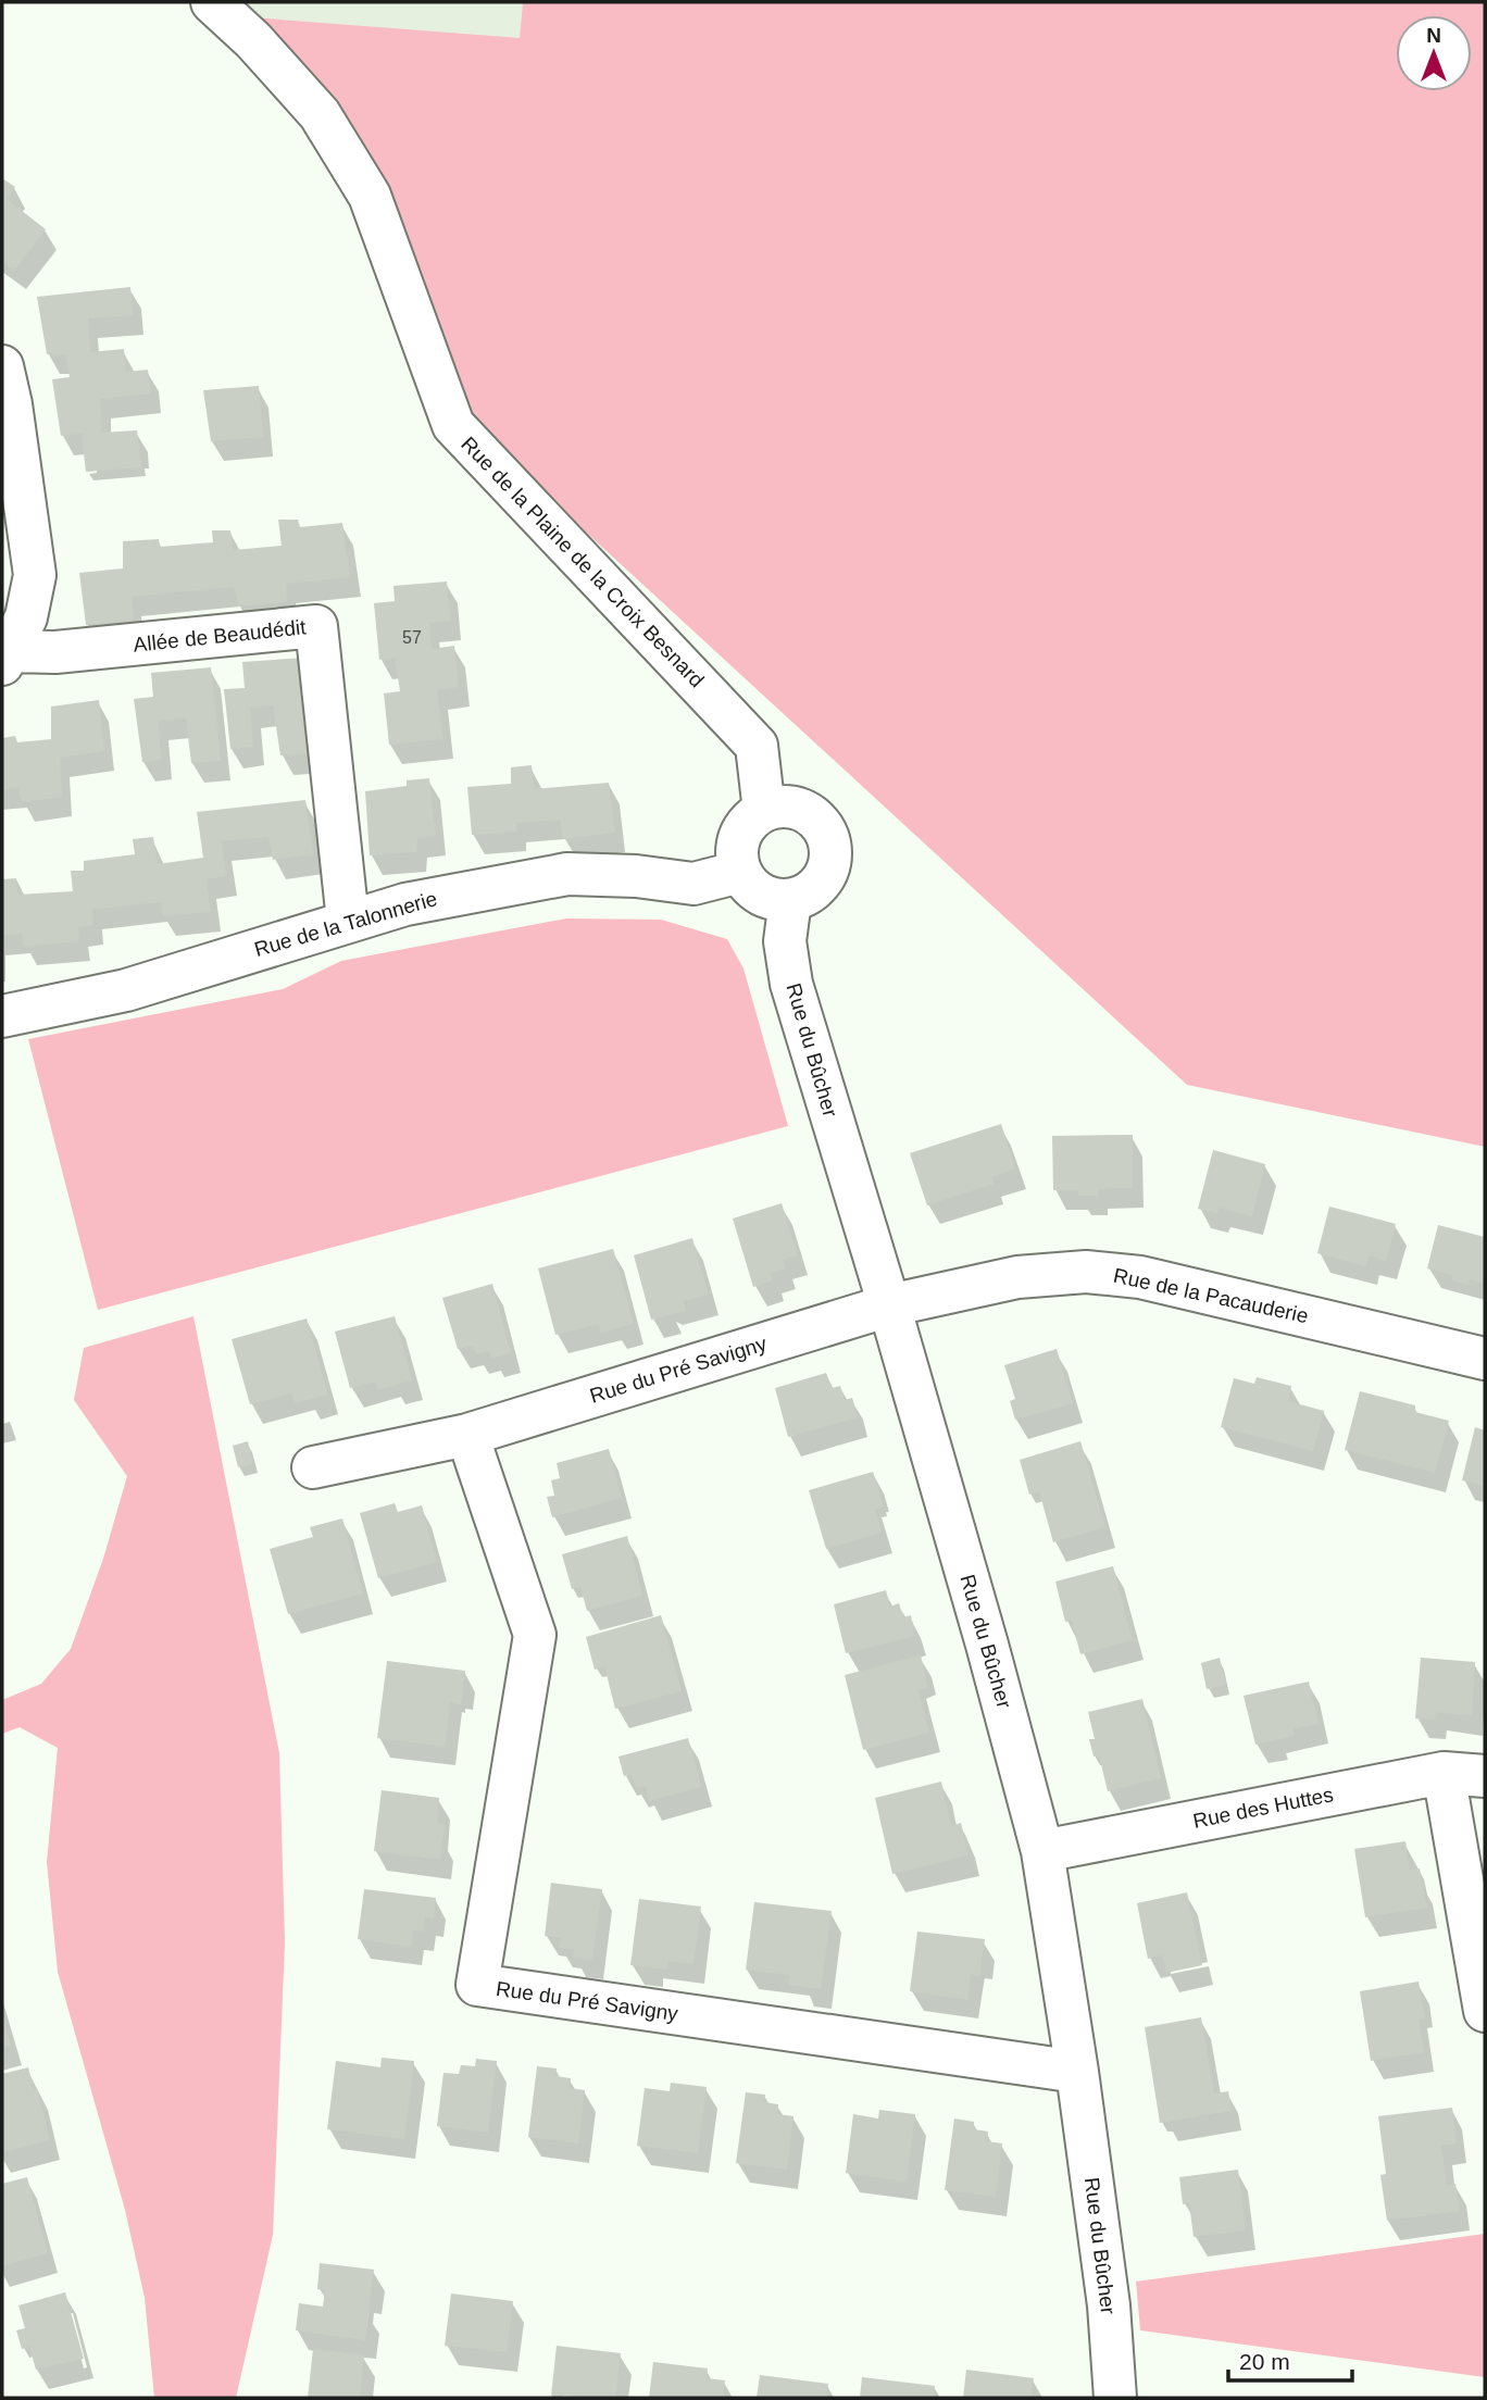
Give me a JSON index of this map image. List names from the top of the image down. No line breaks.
{"streets":{"street":["Rue de la Plaine de la Croix Besnard","Allée de Beaudédit","Rue de la Talonnerie","Rue du Bûcher","Rue de la Pacauderie","Rue du Pré Savigny","Rue des Huttes"]},"crossings":[["Rue de la Plaine de la Croix Besnard","Rue de la Talonnerie"],["Rue de la Plaine de la Croix Besnard","Rue du Bûcher"],["Allée de Beaudédit","Rue de la Talonnerie"],["Rue de la Talonnerie","Rue du Bûcher"],["Rue du Bûcher","Rue de la Pacauderie"],["Rue du Bûcher","Rue du Pré Savigny"],["Rue du Bûcher","Rue des Huttes"],["Rue de la Pacauderie","Rue du Pré Savigny"]],"house_numbers":["57"],"scale_bar":"20 m","north":"top"}
